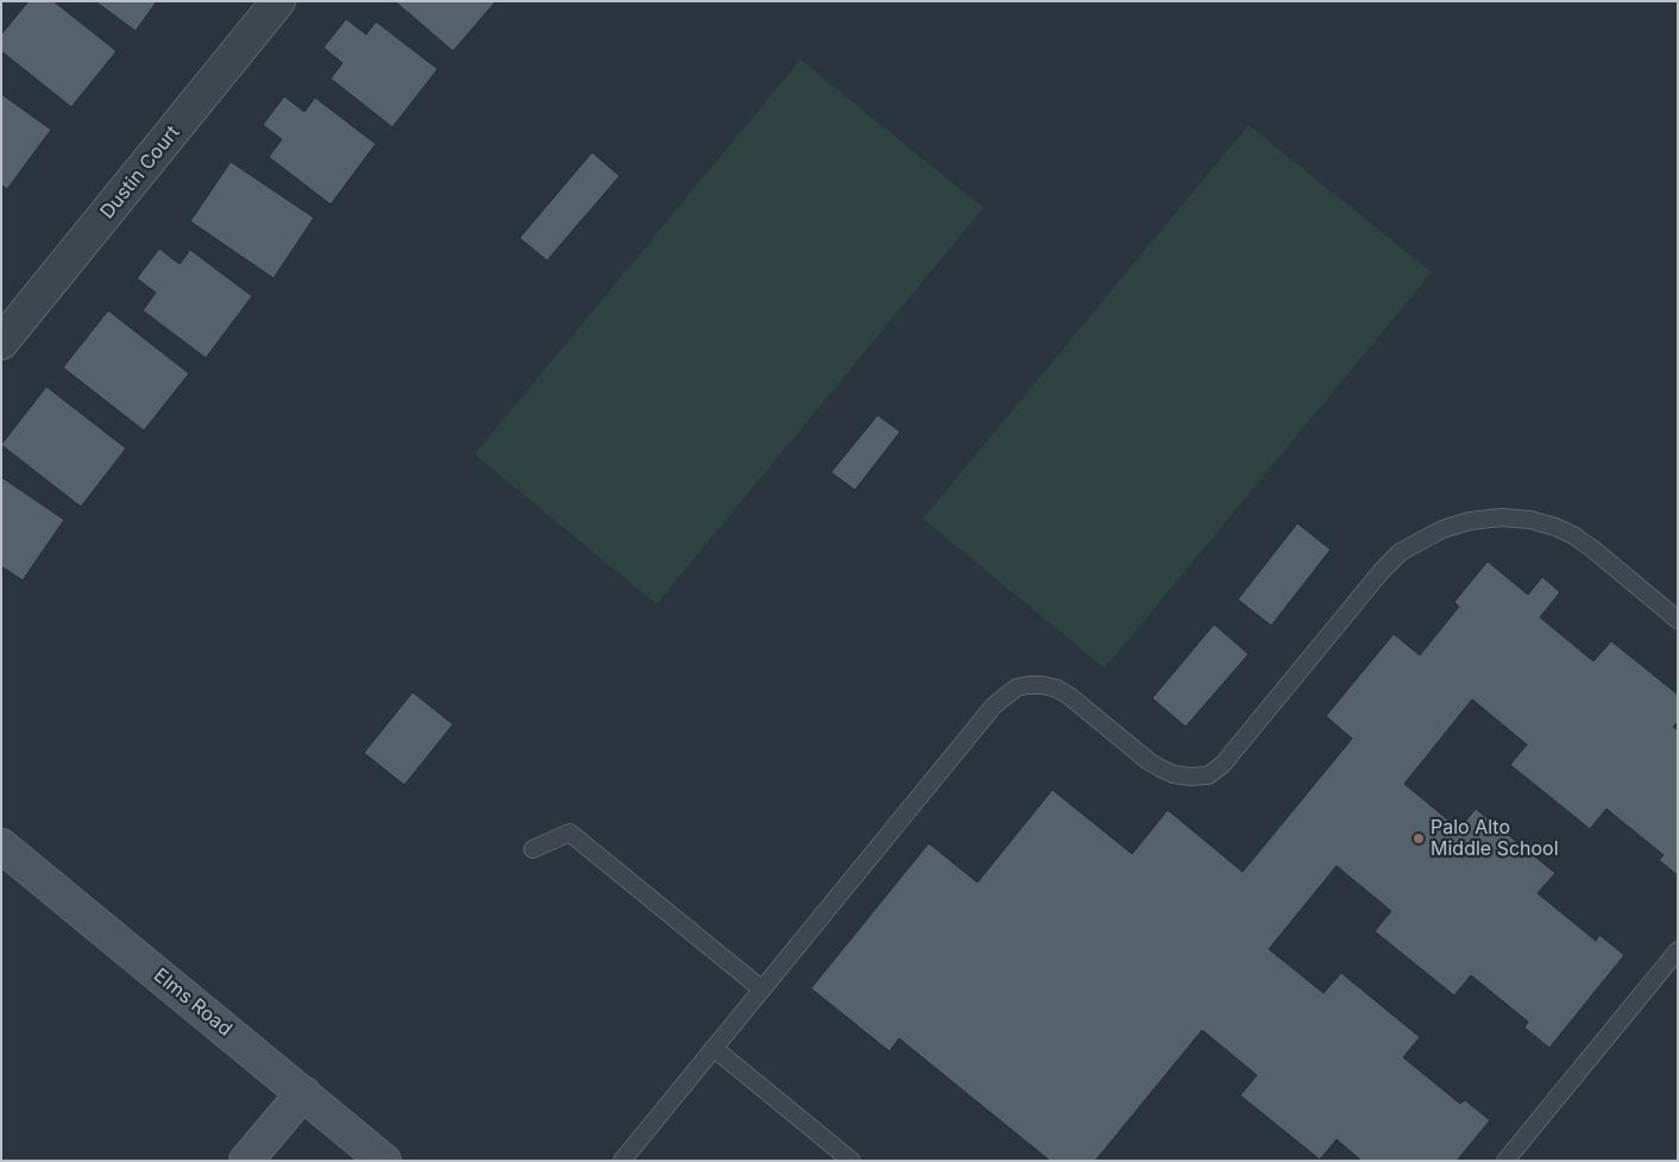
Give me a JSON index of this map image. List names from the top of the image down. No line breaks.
{"streets":{"main road":["Elms Road"],"street":["Dustin Court"]},"places":["Palo Alto Middle School"]}
